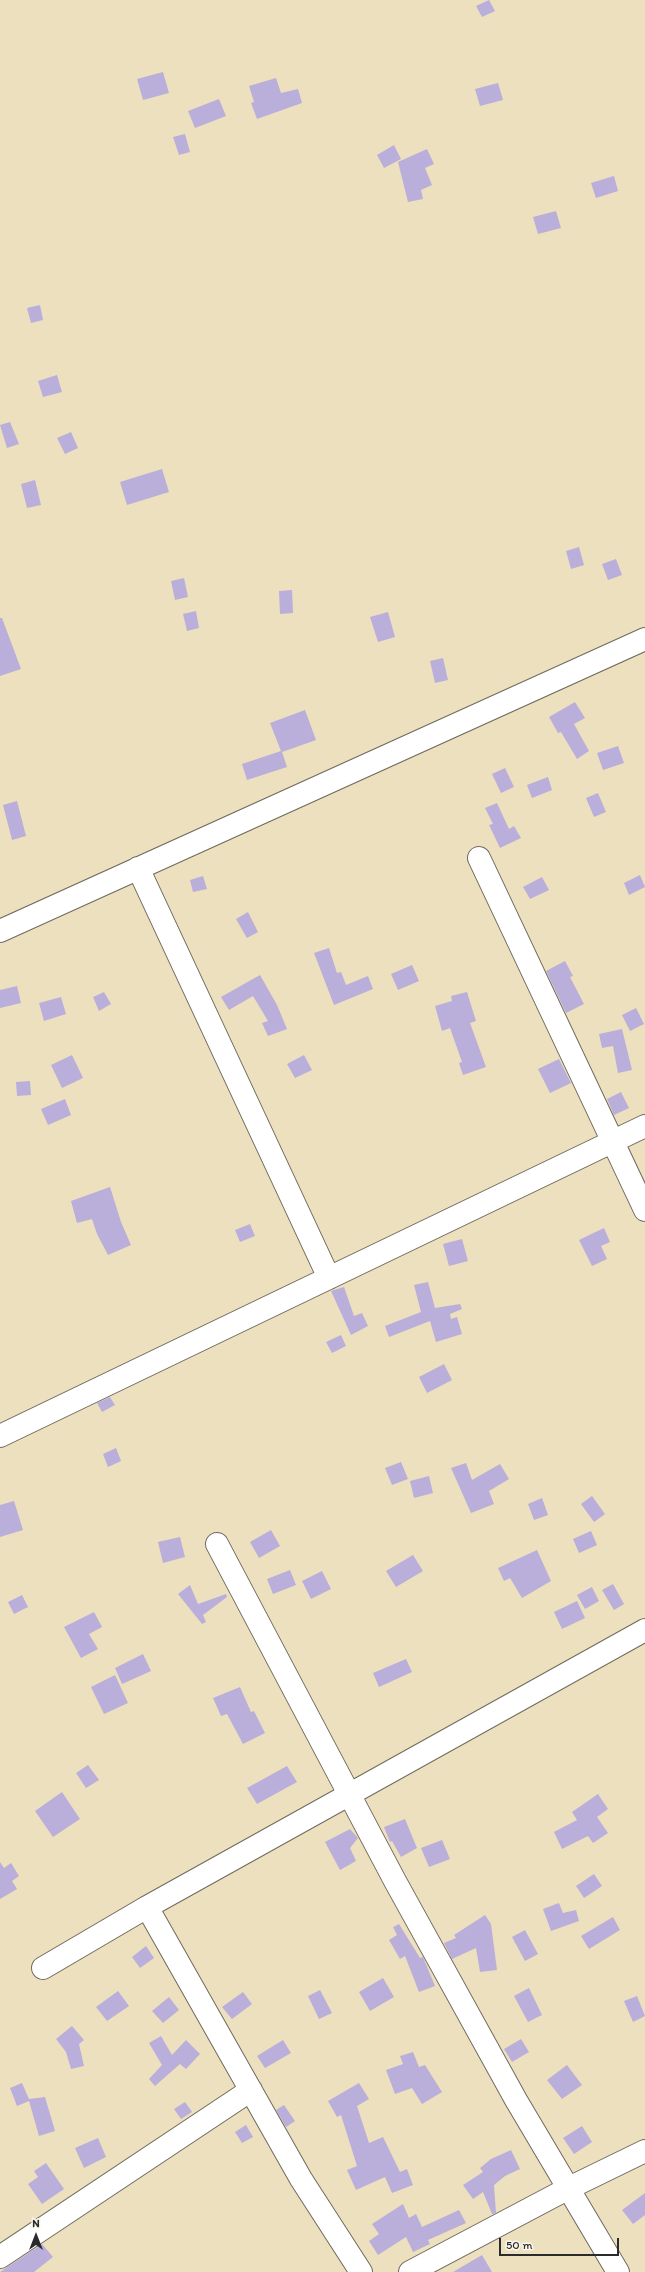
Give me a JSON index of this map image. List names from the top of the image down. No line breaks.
{"scale_bar":"50 m","north":"top"}
